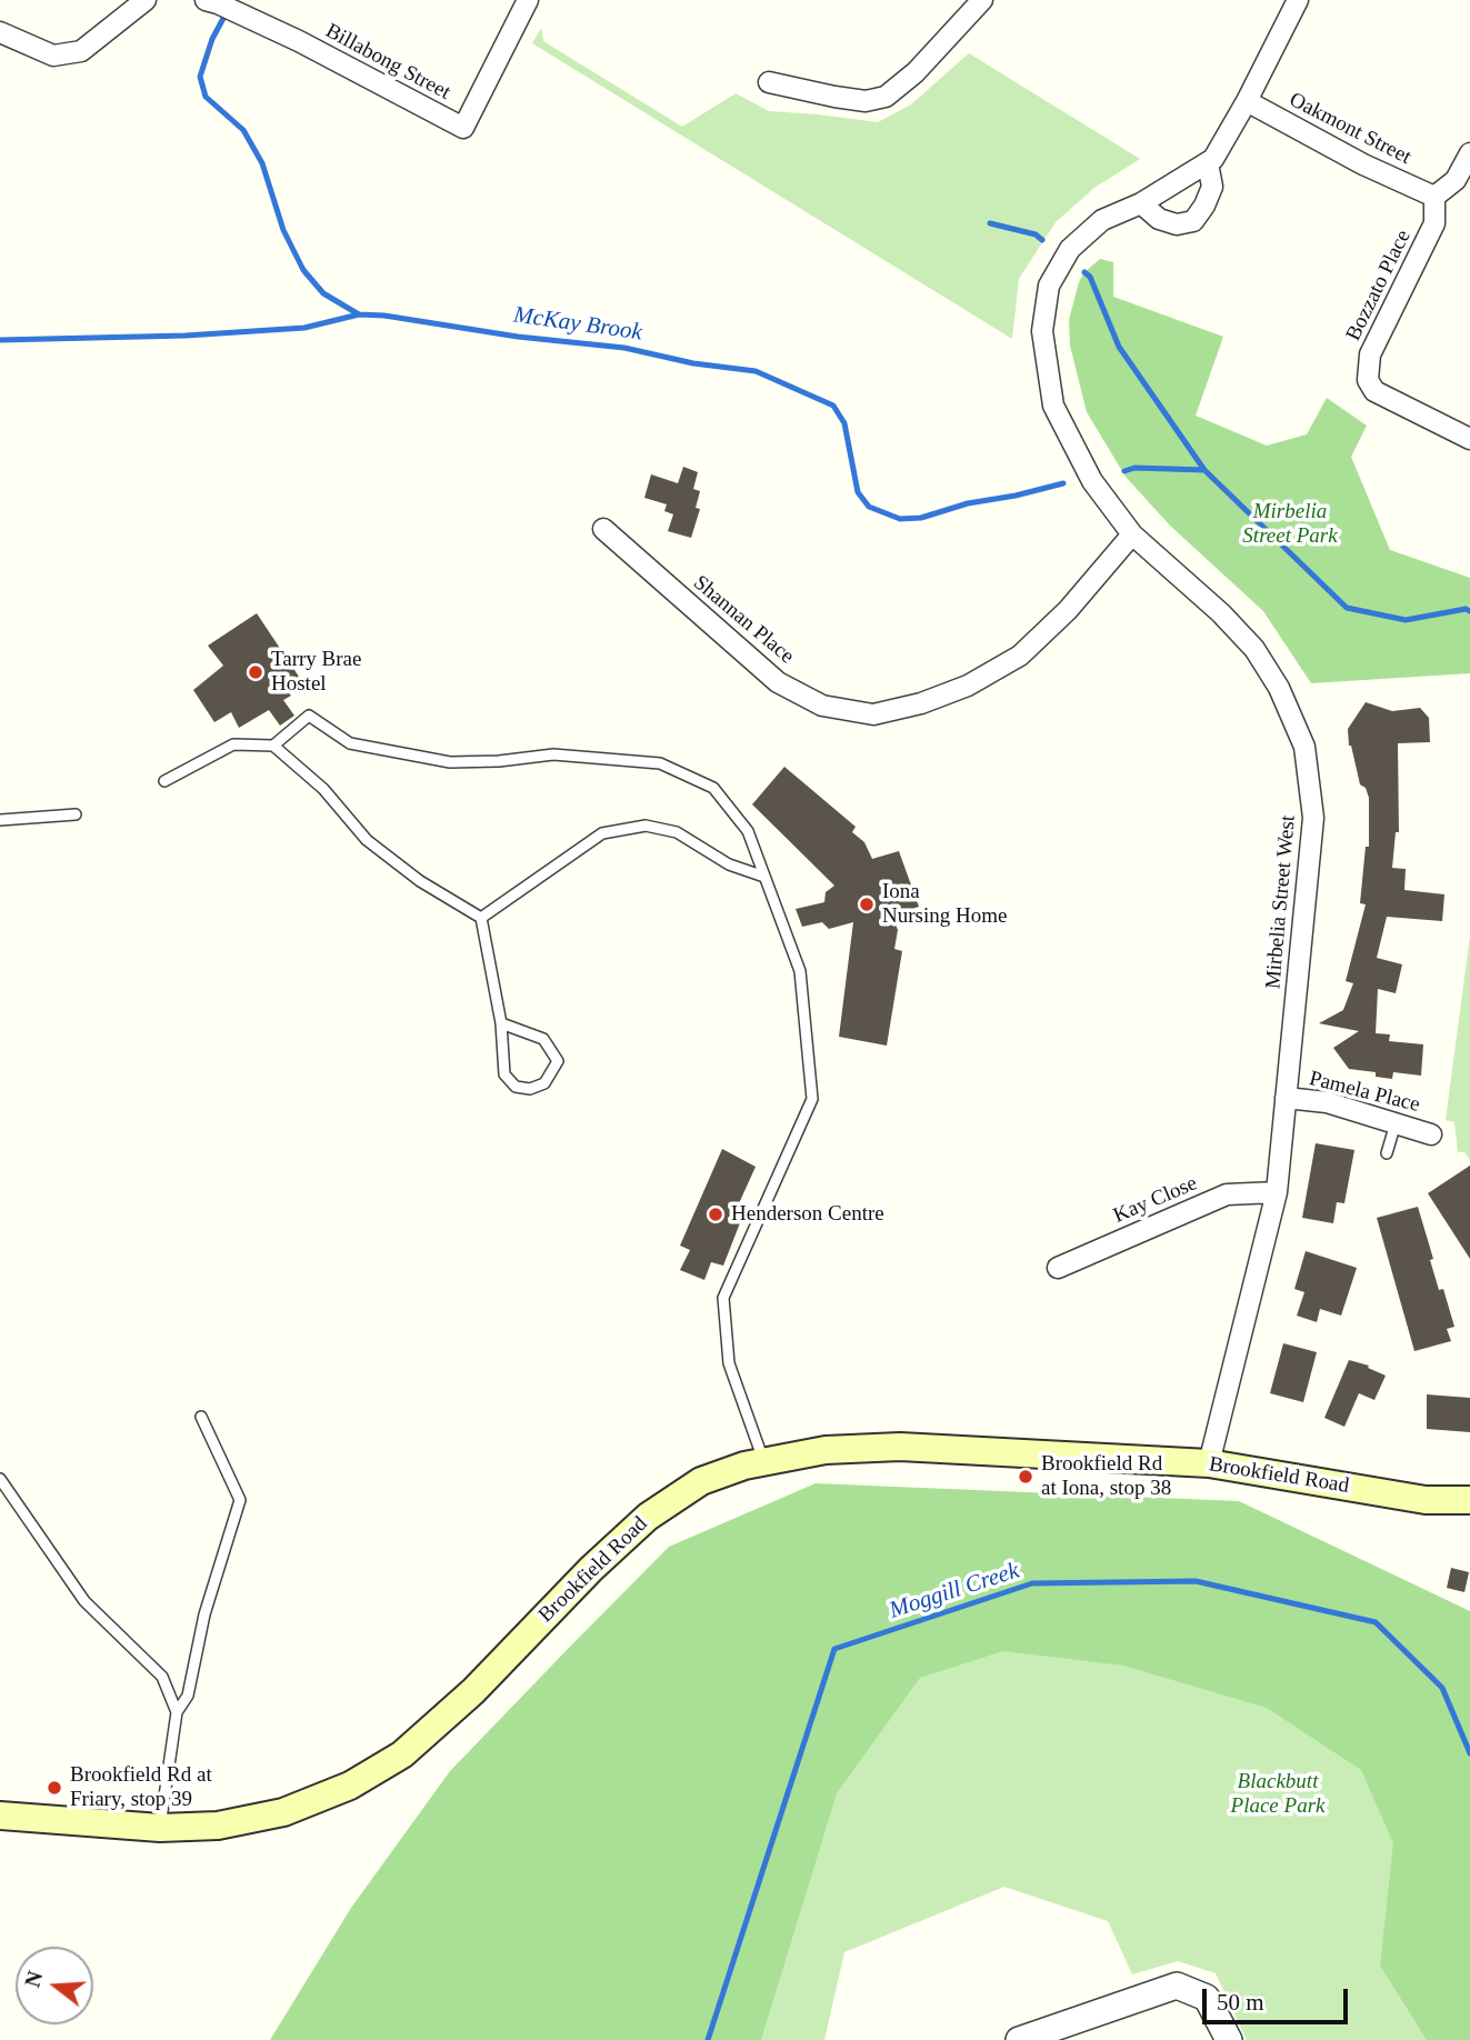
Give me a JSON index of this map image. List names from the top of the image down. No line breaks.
{"streets":{"main road":["Brookfield Road"],"street":["Billabong Street","Oakmont Street","Bozzato Place","Shannan Place","Mirbelia Street West","Pamela Place","Kay Close"]},"crossings":[["Oakmont Street","Bozzato Place"],["Oakmont Street","Mirbelia Street West"],["Shannan Place","Mirbelia Street West"],["Mirbelia Street West","Pamela Place"],["Mirbelia Street West","Kay Close"],["Mirbelia Street West","Brookfield Road"]],"water":["McKay Brook","Moggill Creek"],"parks":["Mirbelia Street Park","Blackbutt Place Park"],"places":["Tarry Brae Hostel","Iona Nursing Home","Henderson Centre","Brookfield Rd at Iona, stop 38","Brookfield Rd at Friary, stop 39"],"scale_bar":"50 m","north":"left"}
